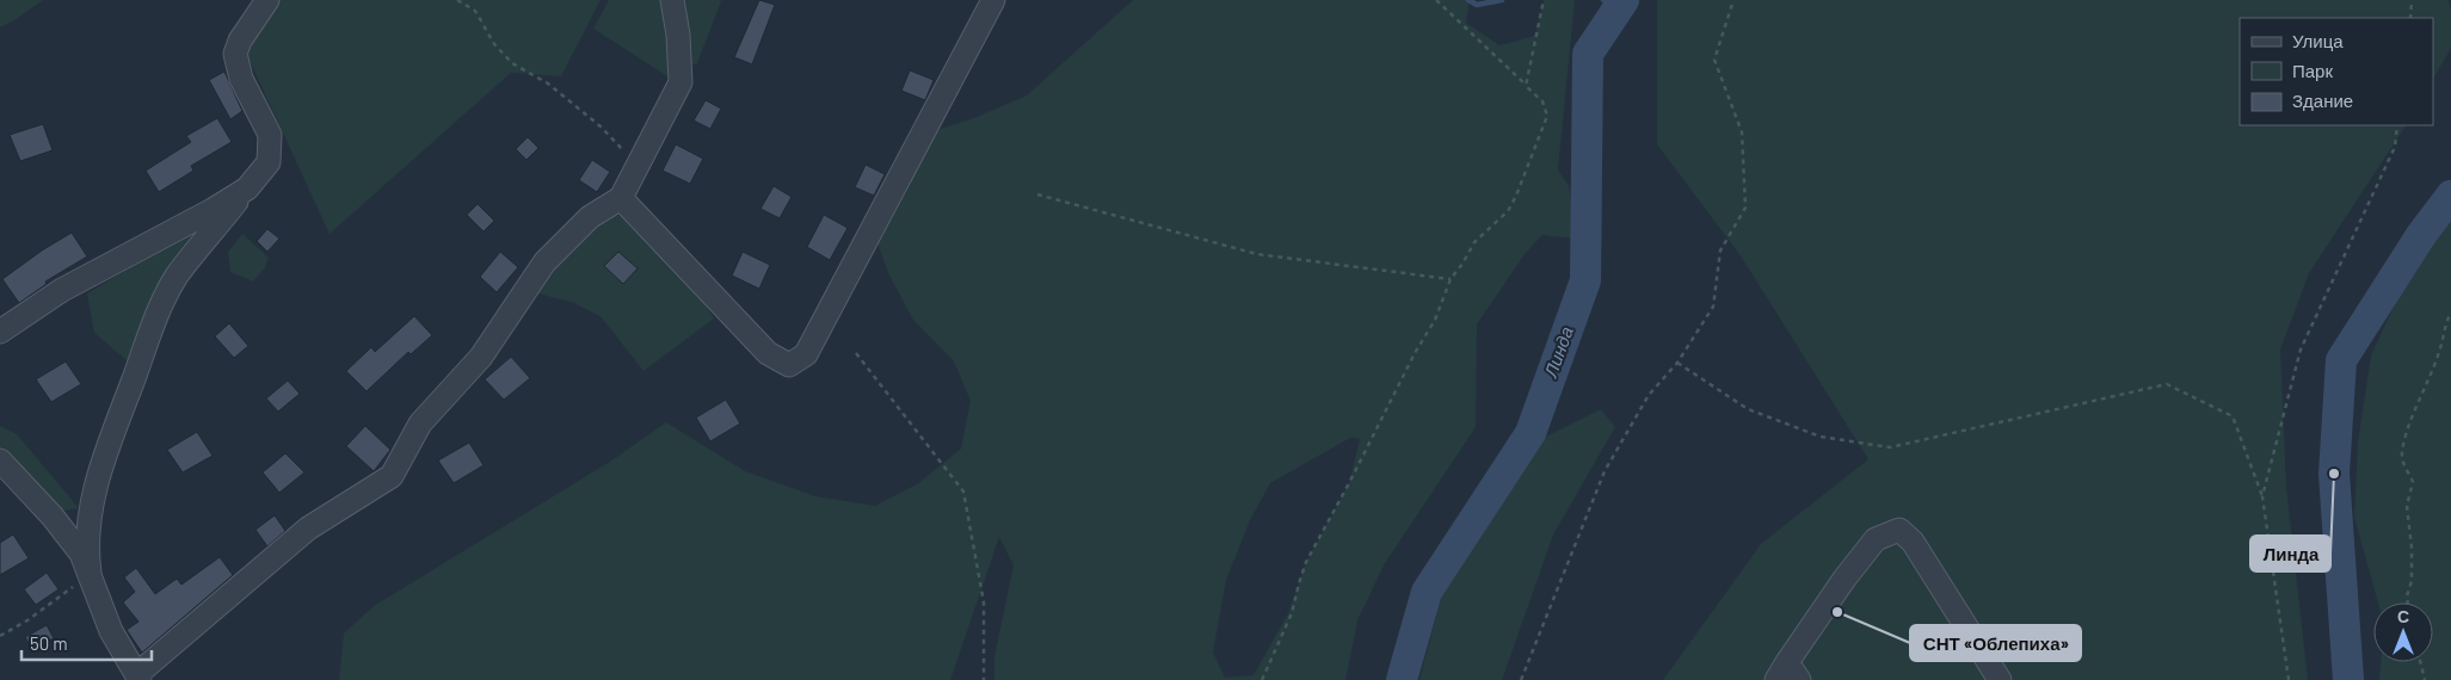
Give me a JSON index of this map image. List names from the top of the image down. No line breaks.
{"water":["Линда"],"places":["Линда","СНТ «Облепиха»"],"legend":["Улица","Парк","Здание"],"scale_bar":"50 m","north":"top"}
